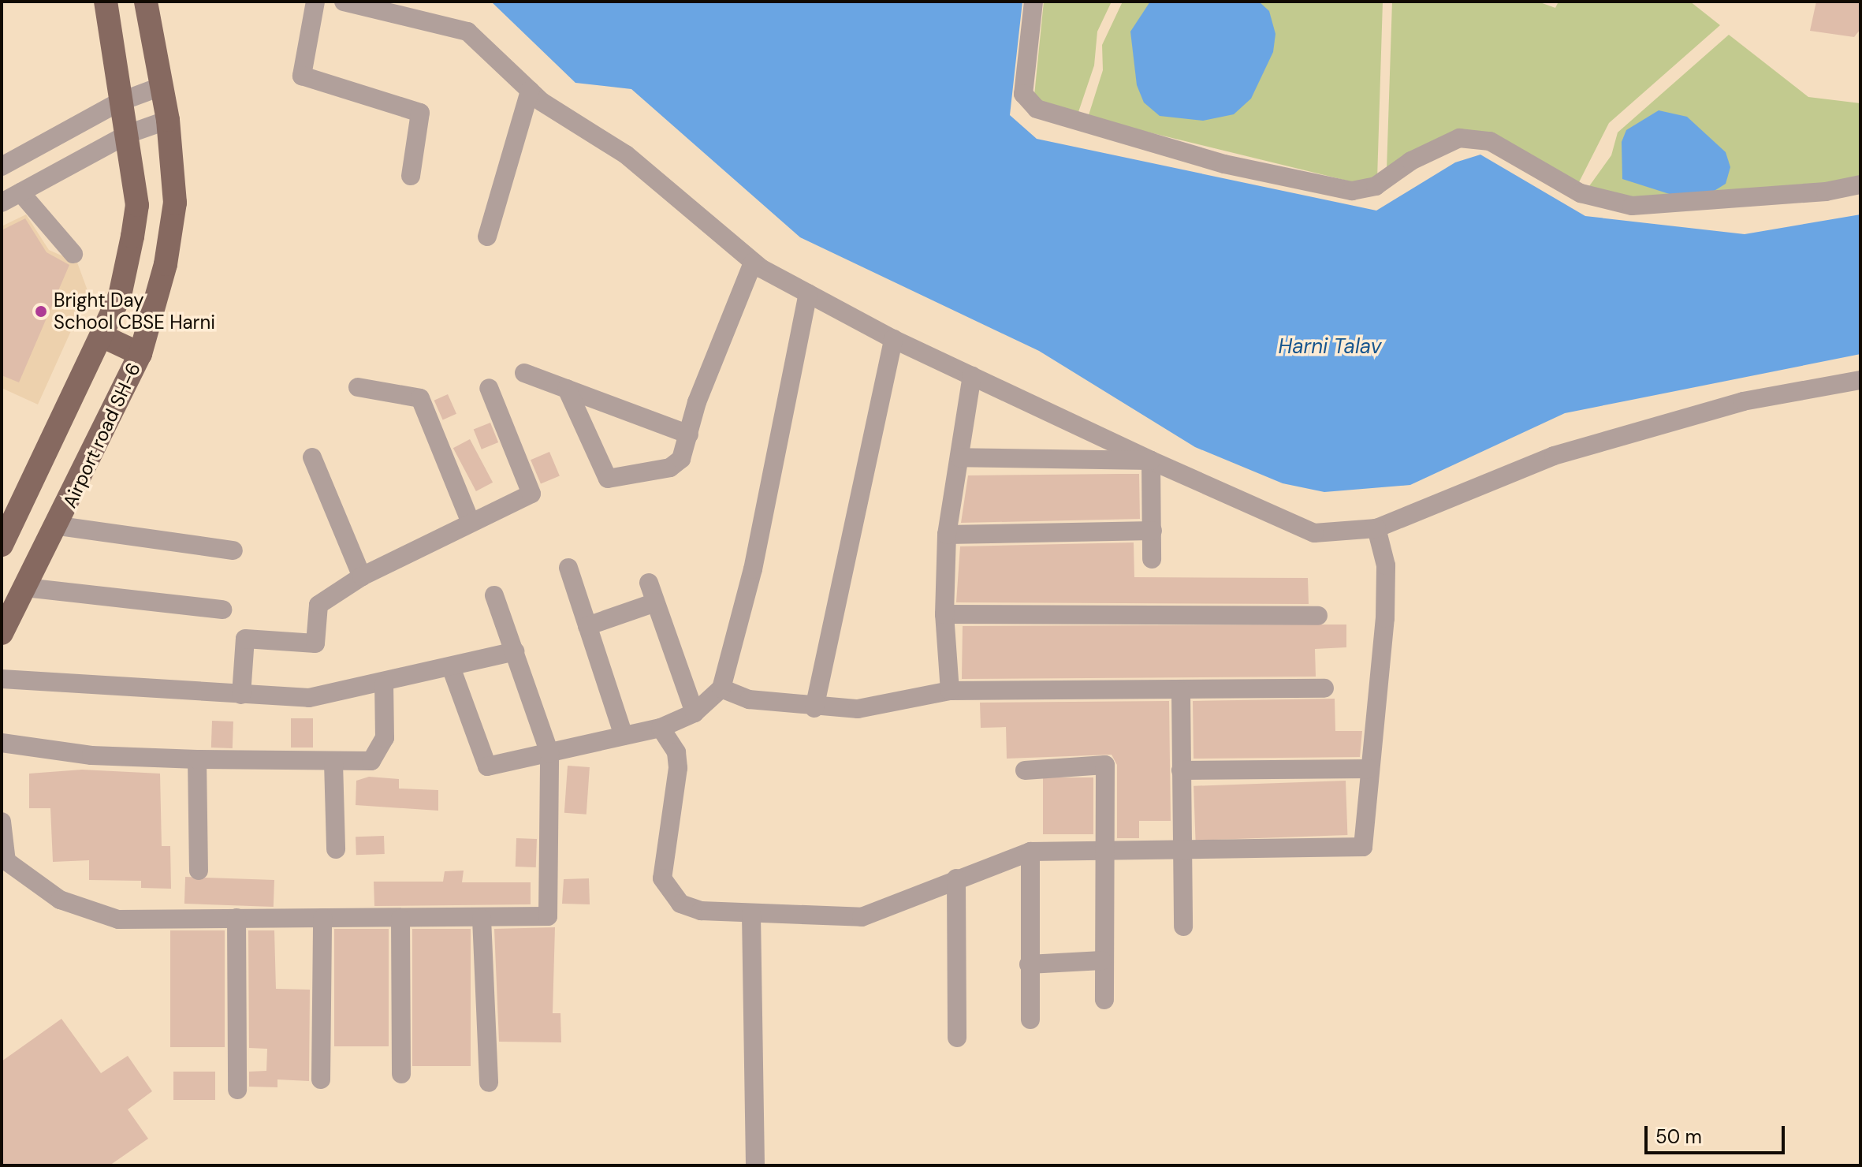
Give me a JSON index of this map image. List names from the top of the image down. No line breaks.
{"streets":{"main road":["Airport road SH-6"]},"water":["Harni Talav"],"places":["Bright Day School CBSE Harni"],"scale_bar":"50 m"}
